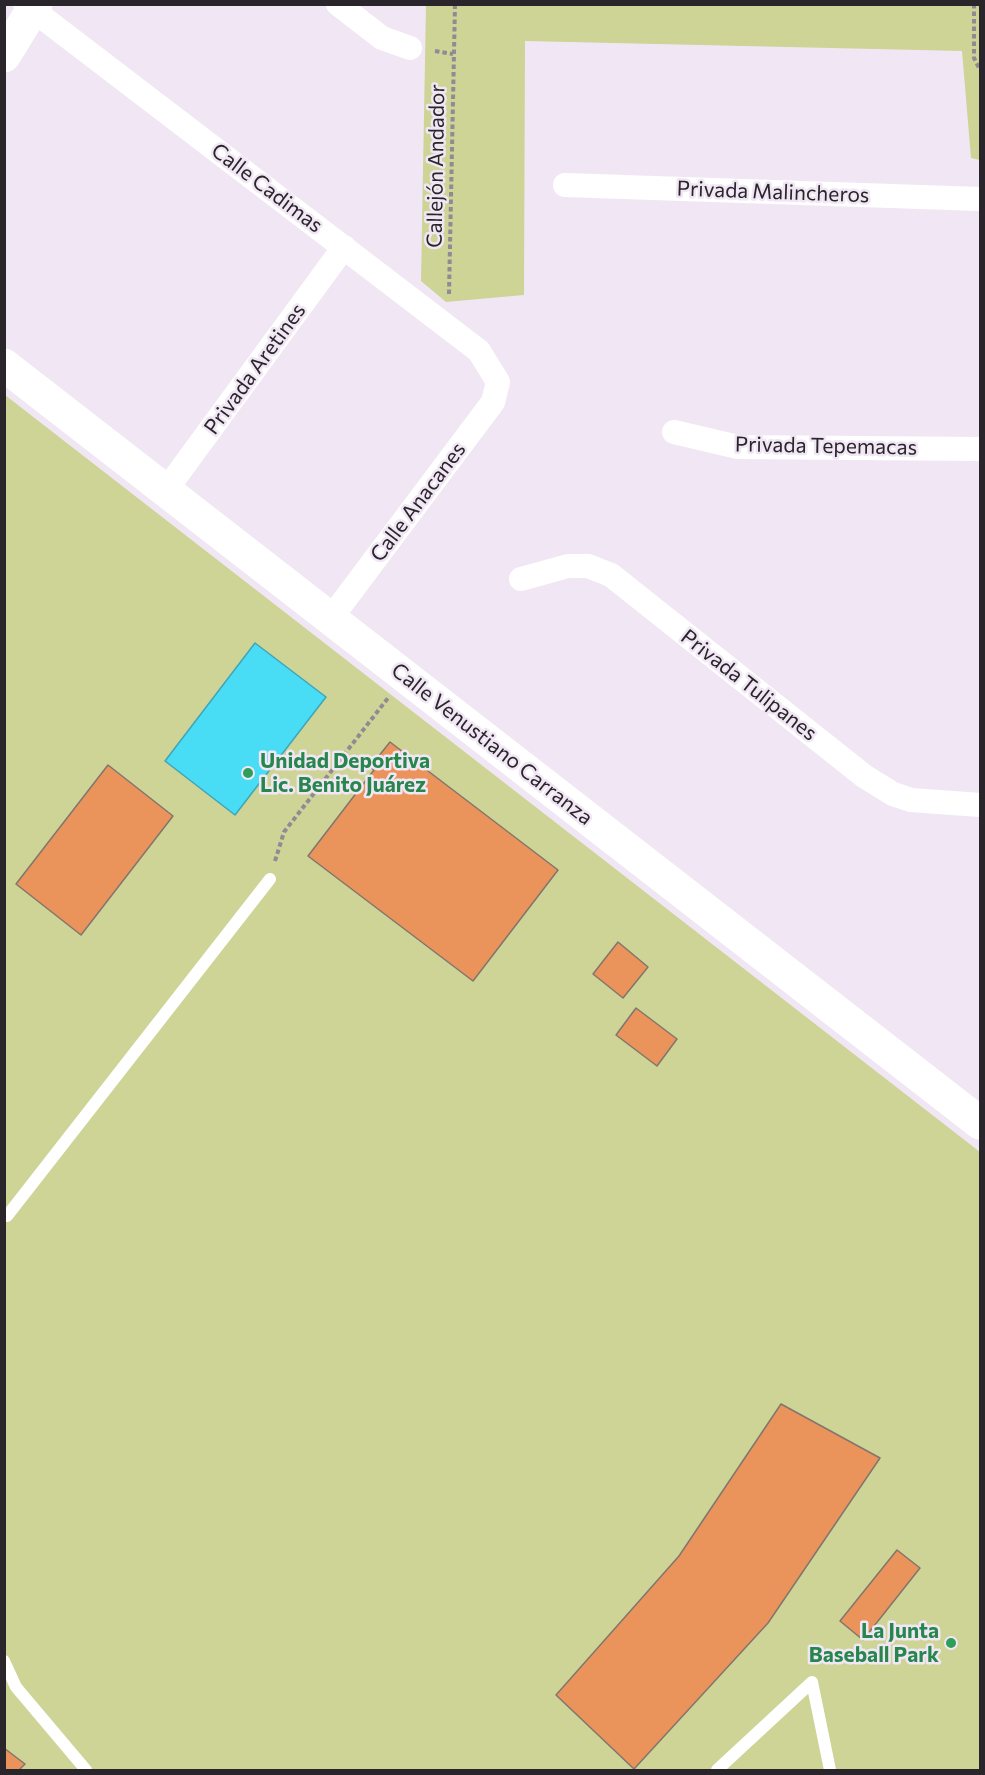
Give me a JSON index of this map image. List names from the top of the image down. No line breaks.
{"streets":{"street":["Calle Cadimas","Privada Malincheros","Privada Aretines","Privada Tepemacas","Calle Anacanes","Privada Tulipanes","Calle Venustiano Carranza"],"path":["Callejón Andador"]},"crossings":[["Callejón Andador","Calle Cadimas"],["Calle Cadimas","Privada Aretines"],["Calle Cadimas","Calle Anacanes"],["Privada Aretines","Calle Venustiano Carranza"],["Calle Anacanes","Calle Venustiano Carranza"]],"places":["Unidad Deportiva Lic. Benito Juárez","La Junta Baseball Park"]}
